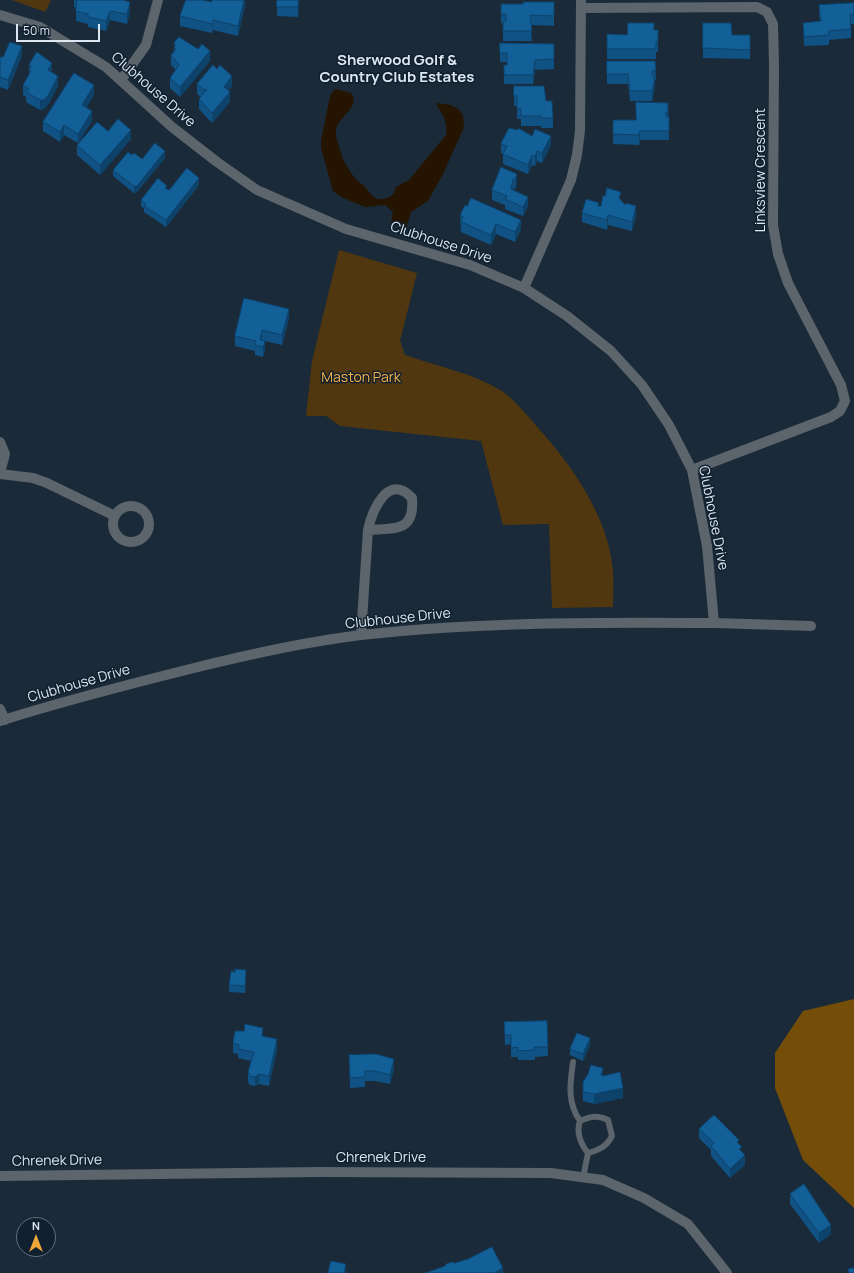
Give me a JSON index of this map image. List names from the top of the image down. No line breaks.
{"streets":{"street":["Clubhouse Drive","Linksview Crescent","Chrenek Drive"]},"crossings":[["Clubhouse Drive","Linksview Crescent"]],"districts":["Sherwood Golf & Country Club Estates"],"parks":["Maston Park"],"scale_bar":"50 m","north":"top"}
